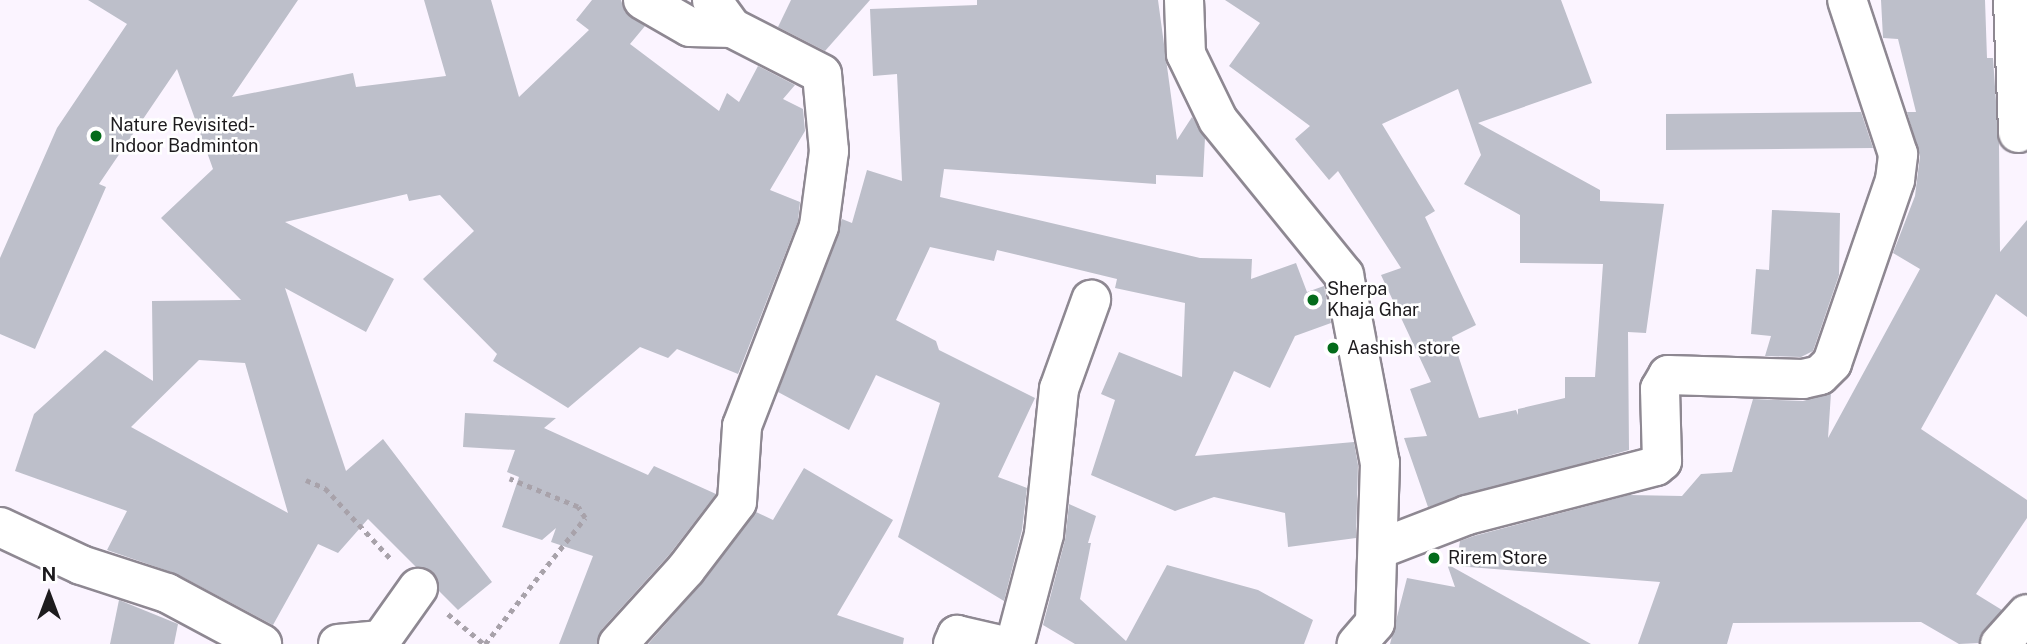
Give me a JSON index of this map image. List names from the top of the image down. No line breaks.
{"places":["Nature Revisited- Indoor Badminton","Sherpa Khaja Ghar","Aashish store","Rirem Store"],"north":"top"}
